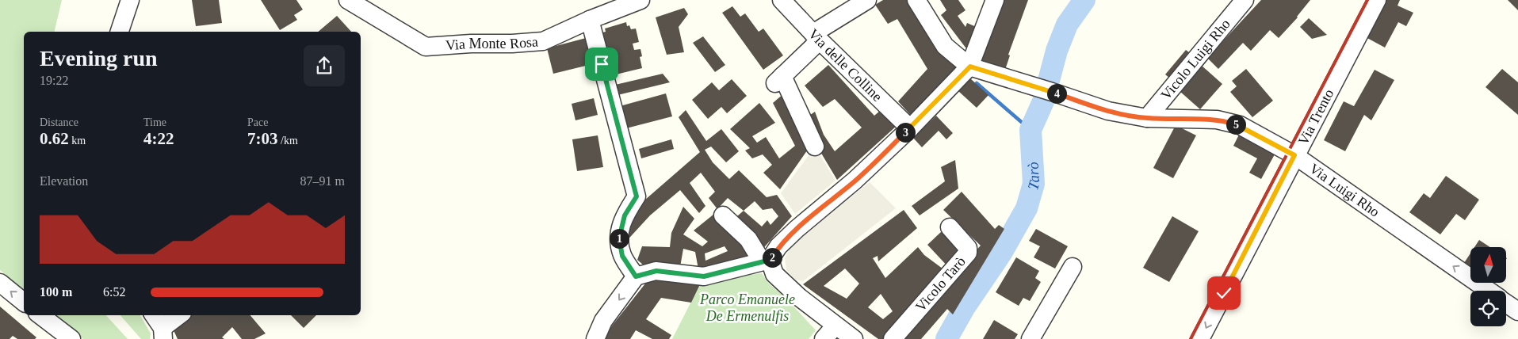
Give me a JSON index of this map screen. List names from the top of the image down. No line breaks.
{"streets":{"street":["Via Monte Rosa","Vicolo Luigi Rho","Via delle Colline","Via Trento","Via Luigi Rho","Vicolo Tarò"]},"crossings":[["Vicolo Luigi Rho","Via Luigi Rho"],["Via Trento","Via Luigi Rho"]],"one_way":["Via Trento","Via Luigi Rho"],"water":["Tarò"],"parks":["Parco Emanuele De Ermenulfis"],"north":"top","page":{"heading":["Evening run","19:22"],"pins":["4","5","3","1","2"],"stats":[["Distance","0.62 km"],["Time","4:22"],["Pace","7:03 /km"]],"chart":["Elevation","87–91 m"],"list":[{"name":"100 m","note":"6:52"}]}}
